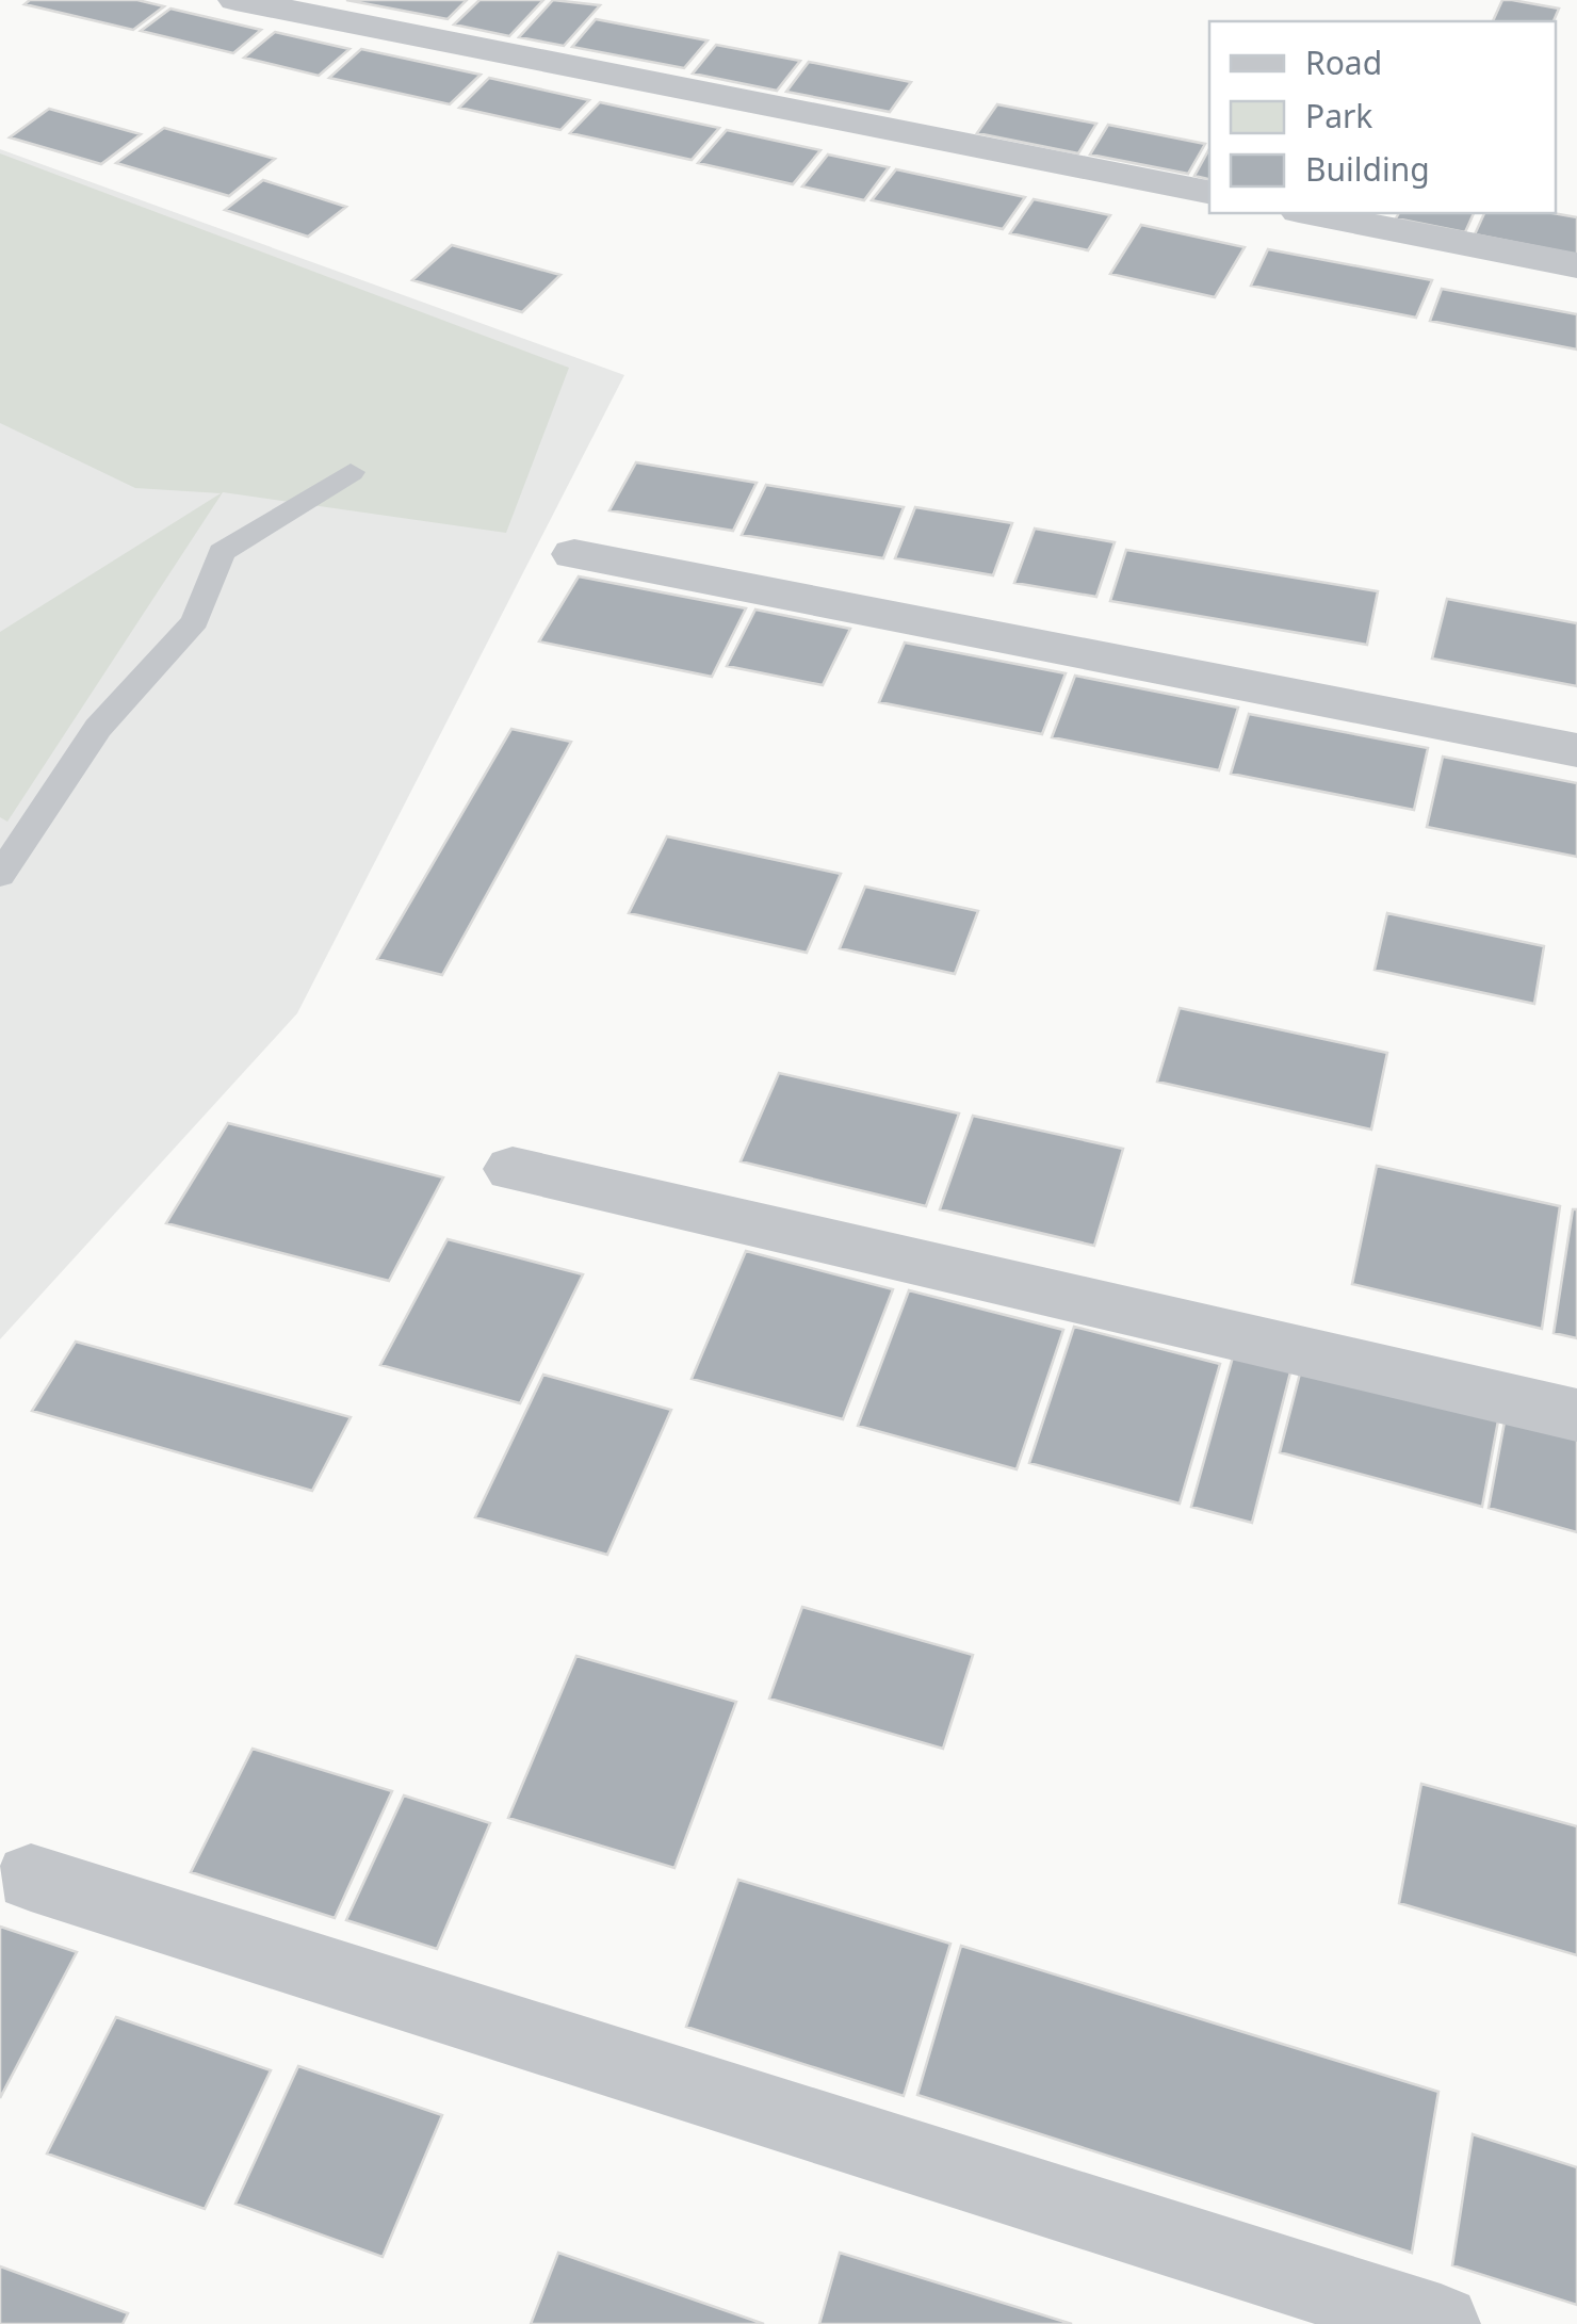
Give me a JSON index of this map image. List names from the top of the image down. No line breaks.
{"legend":["Road","Park","Building"]}
